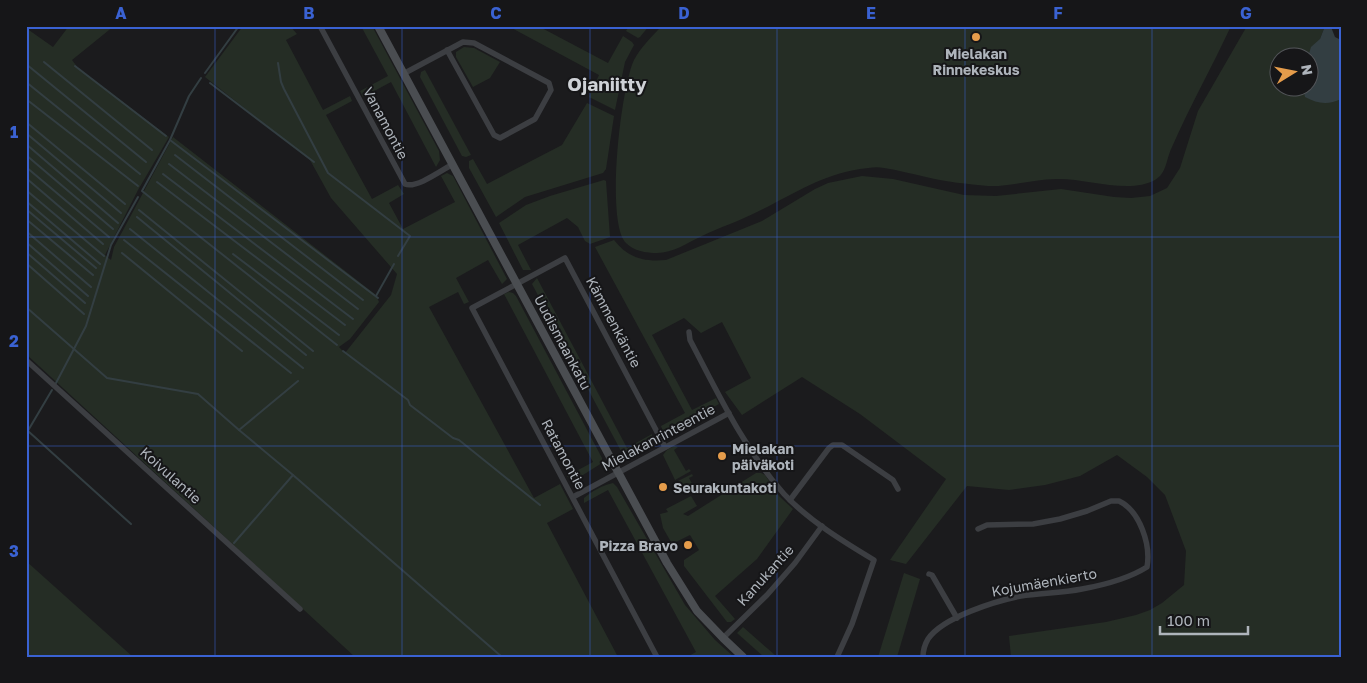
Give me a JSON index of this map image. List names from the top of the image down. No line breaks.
{"streets":{"street":["Vanamontie","Kämmenkäntie","Uudismaankatu","Mielakanrinteentie","Ratamontie","Koivulantie","Kanukantie","Kojumäenkierto"]},"crossings":[["Vanamontie","Uudismaankatu"],["Kämmenkäntie","Uudismaankatu"],["Kämmenkäntie","Mielakanrinteentie"],["Kämmenkäntie","Ratamontie"],["Uudismaankatu","Mielakanrinteentie"],["Uudismaankatu","Ratamontie"],["Uudismaankatu","Kanukantie"],["Mielakanrinteentie","Ratamontie"]],"districts":["Ojaniitty"],"places":["Mielakan Rinnekeskus","Mielakan päiväkoti","Seurakuntakoti","Pizza Bravo"],"scale_bar":"100 m","north":"right","grid":{"columns":["A","B","C","D","E","F","G"],"rows":["1","2","3"]}}
